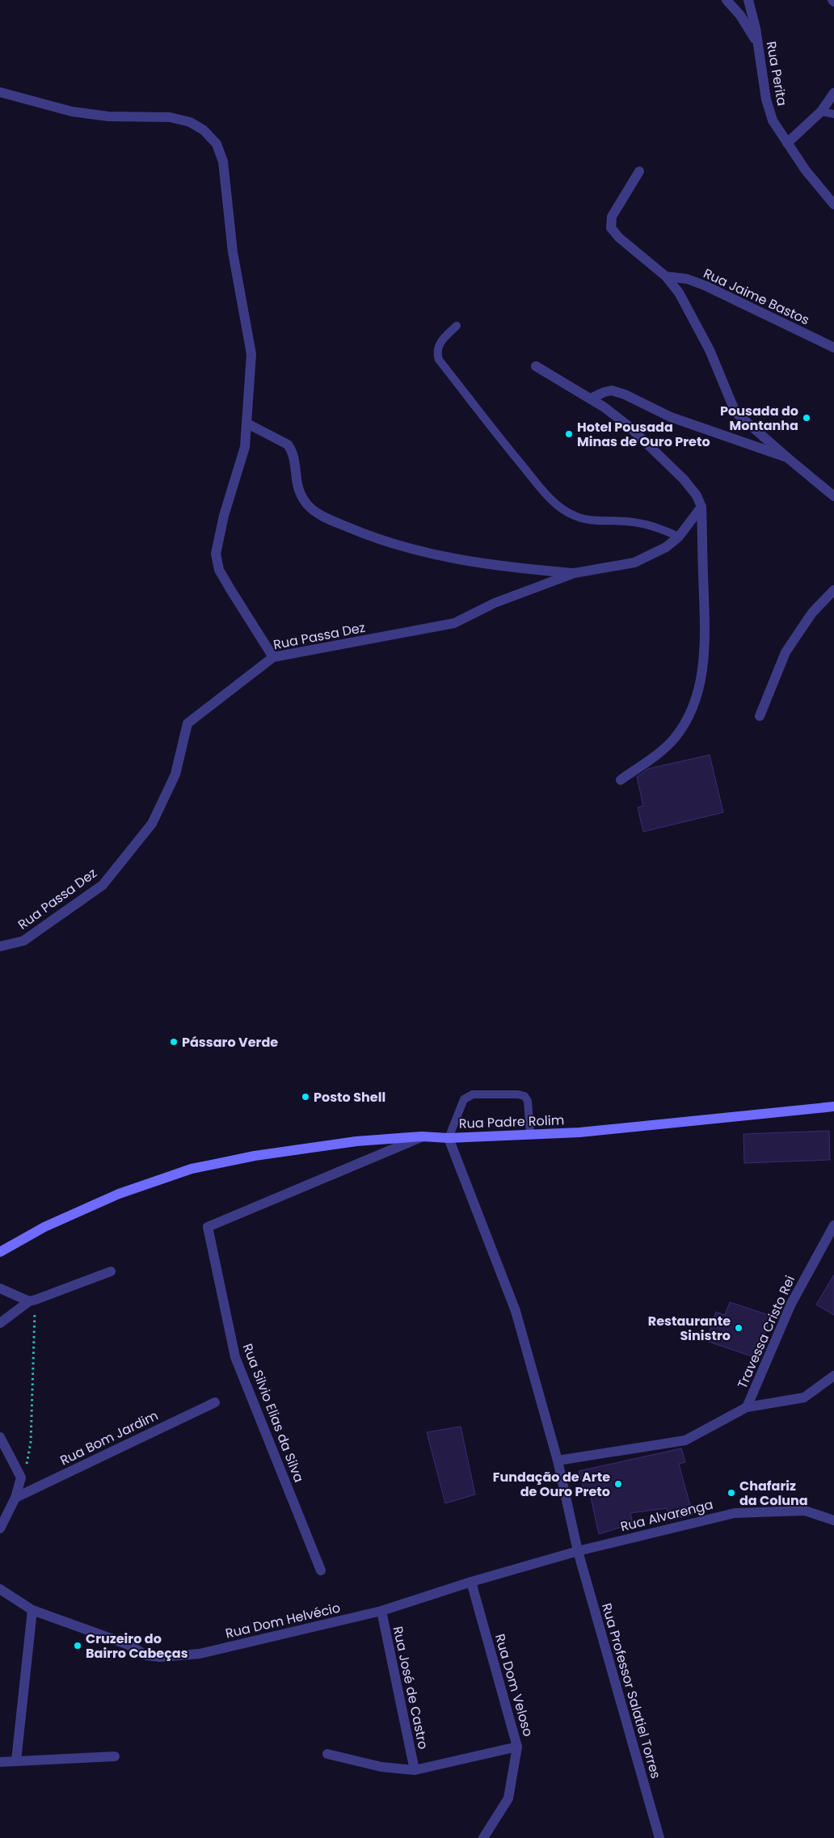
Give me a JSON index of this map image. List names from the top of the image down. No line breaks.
{"streets":{"main road":["Rua Padre Rolim"],"street":["Rua Perita","Rua Jaime Bastos","Rua Passa Dez","Travessa Cristo Rei","Rua Silvio Elias da Silva","Rua Bom Jardim","Rua Alvarenga","Rua Dom Helvécio","Rua Dom Veloso","Rua José de Castro","Rua Professor Salatiel Torres"]},"crossings":[["Rua Padre Rolim","Rua Silvio Elias da Silva"],["Rua Padre Rolim","Rua Professor Salatiel Torres"],["Rua Alvarenga","Rua Dom Helvécio"],["Rua Alvarenga","Rua Professor Salatiel Torres"],["Rua Dom Helvécio","Rua Dom Veloso"],["Rua Dom Helvécio","Rua José de Castro"],["Rua Dom Helvécio","Rua Professor Salatiel Torres"]],"places":["Pousada do Montanha","Hotel Pousada Minas de Ouro Preto","Pássaro Verde","Posto Shell","Restaurante Sinistro","Fundação de Arte de Ouro Preto","Chafariz da Coluna","Cruzeiro do Bairro Cabeças"]}
